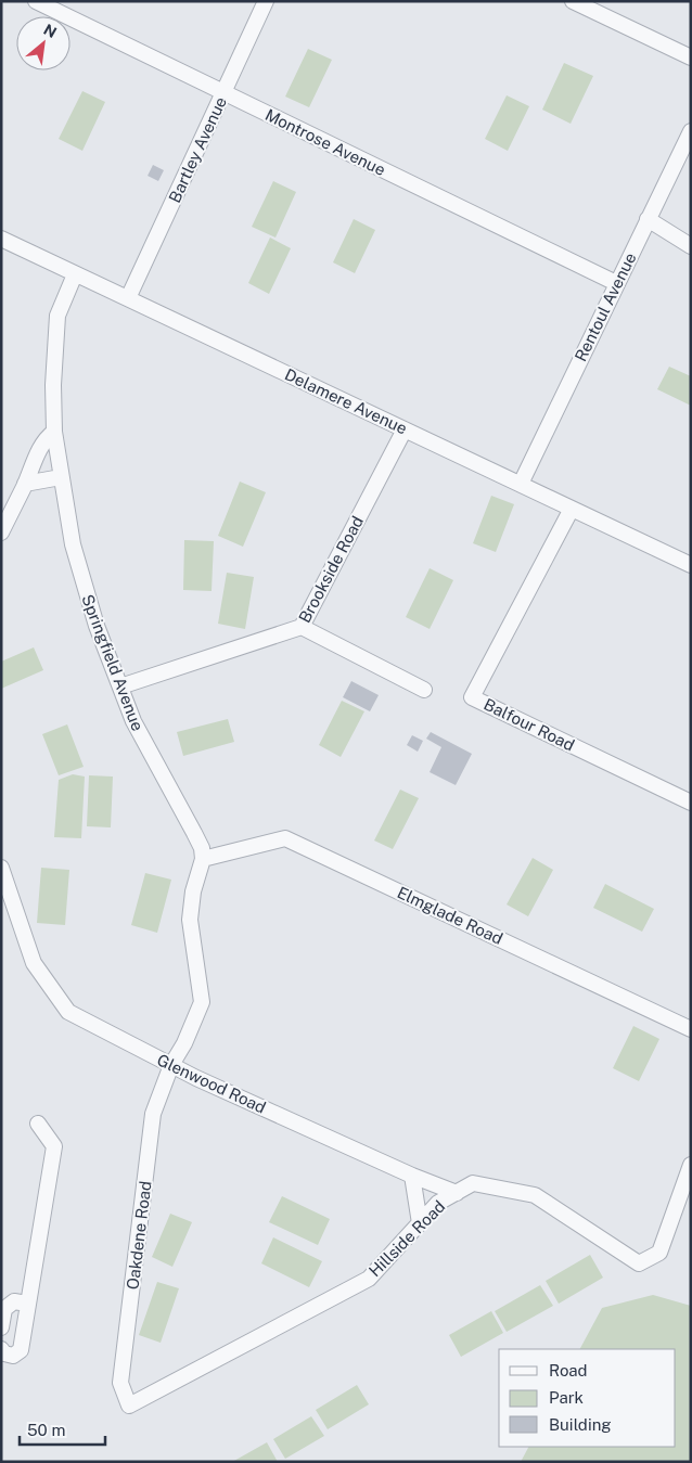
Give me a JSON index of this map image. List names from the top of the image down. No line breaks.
{"streets":{"street":["Montrose Avenue","Bartley Avenue","Rentoul Avenue","Delamere Avenue","Brookside Road","Springfield Avenue","Balfour Road","Elmglade Road","Glenwood Road","Oakdene Road","Hillside Road"]},"crossings":[["Montrose Avenue","Bartley Avenue"],["Montrose Avenue","Rentoul Avenue"],["Bartley Avenue","Delamere Avenue"],["Rentoul Avenue","Delamere Avenue"],["Delamere Avenue","Brookside Road"],["Delamere Avenue","Springfield Avenue"],["Delamere Avenue","Balfour Road"],["Brookside Road","Springfield Avenue"],["Springfield Avenue","Elmglade Road"],["Glenwood Road","Oakdene Road"],["Glenwood Road","Hillside Road"],["Oakdene Road","Hillside Road"]],"legend":["Road","Park","Building"],"scale_bar":"50 m","north":"top right"}
